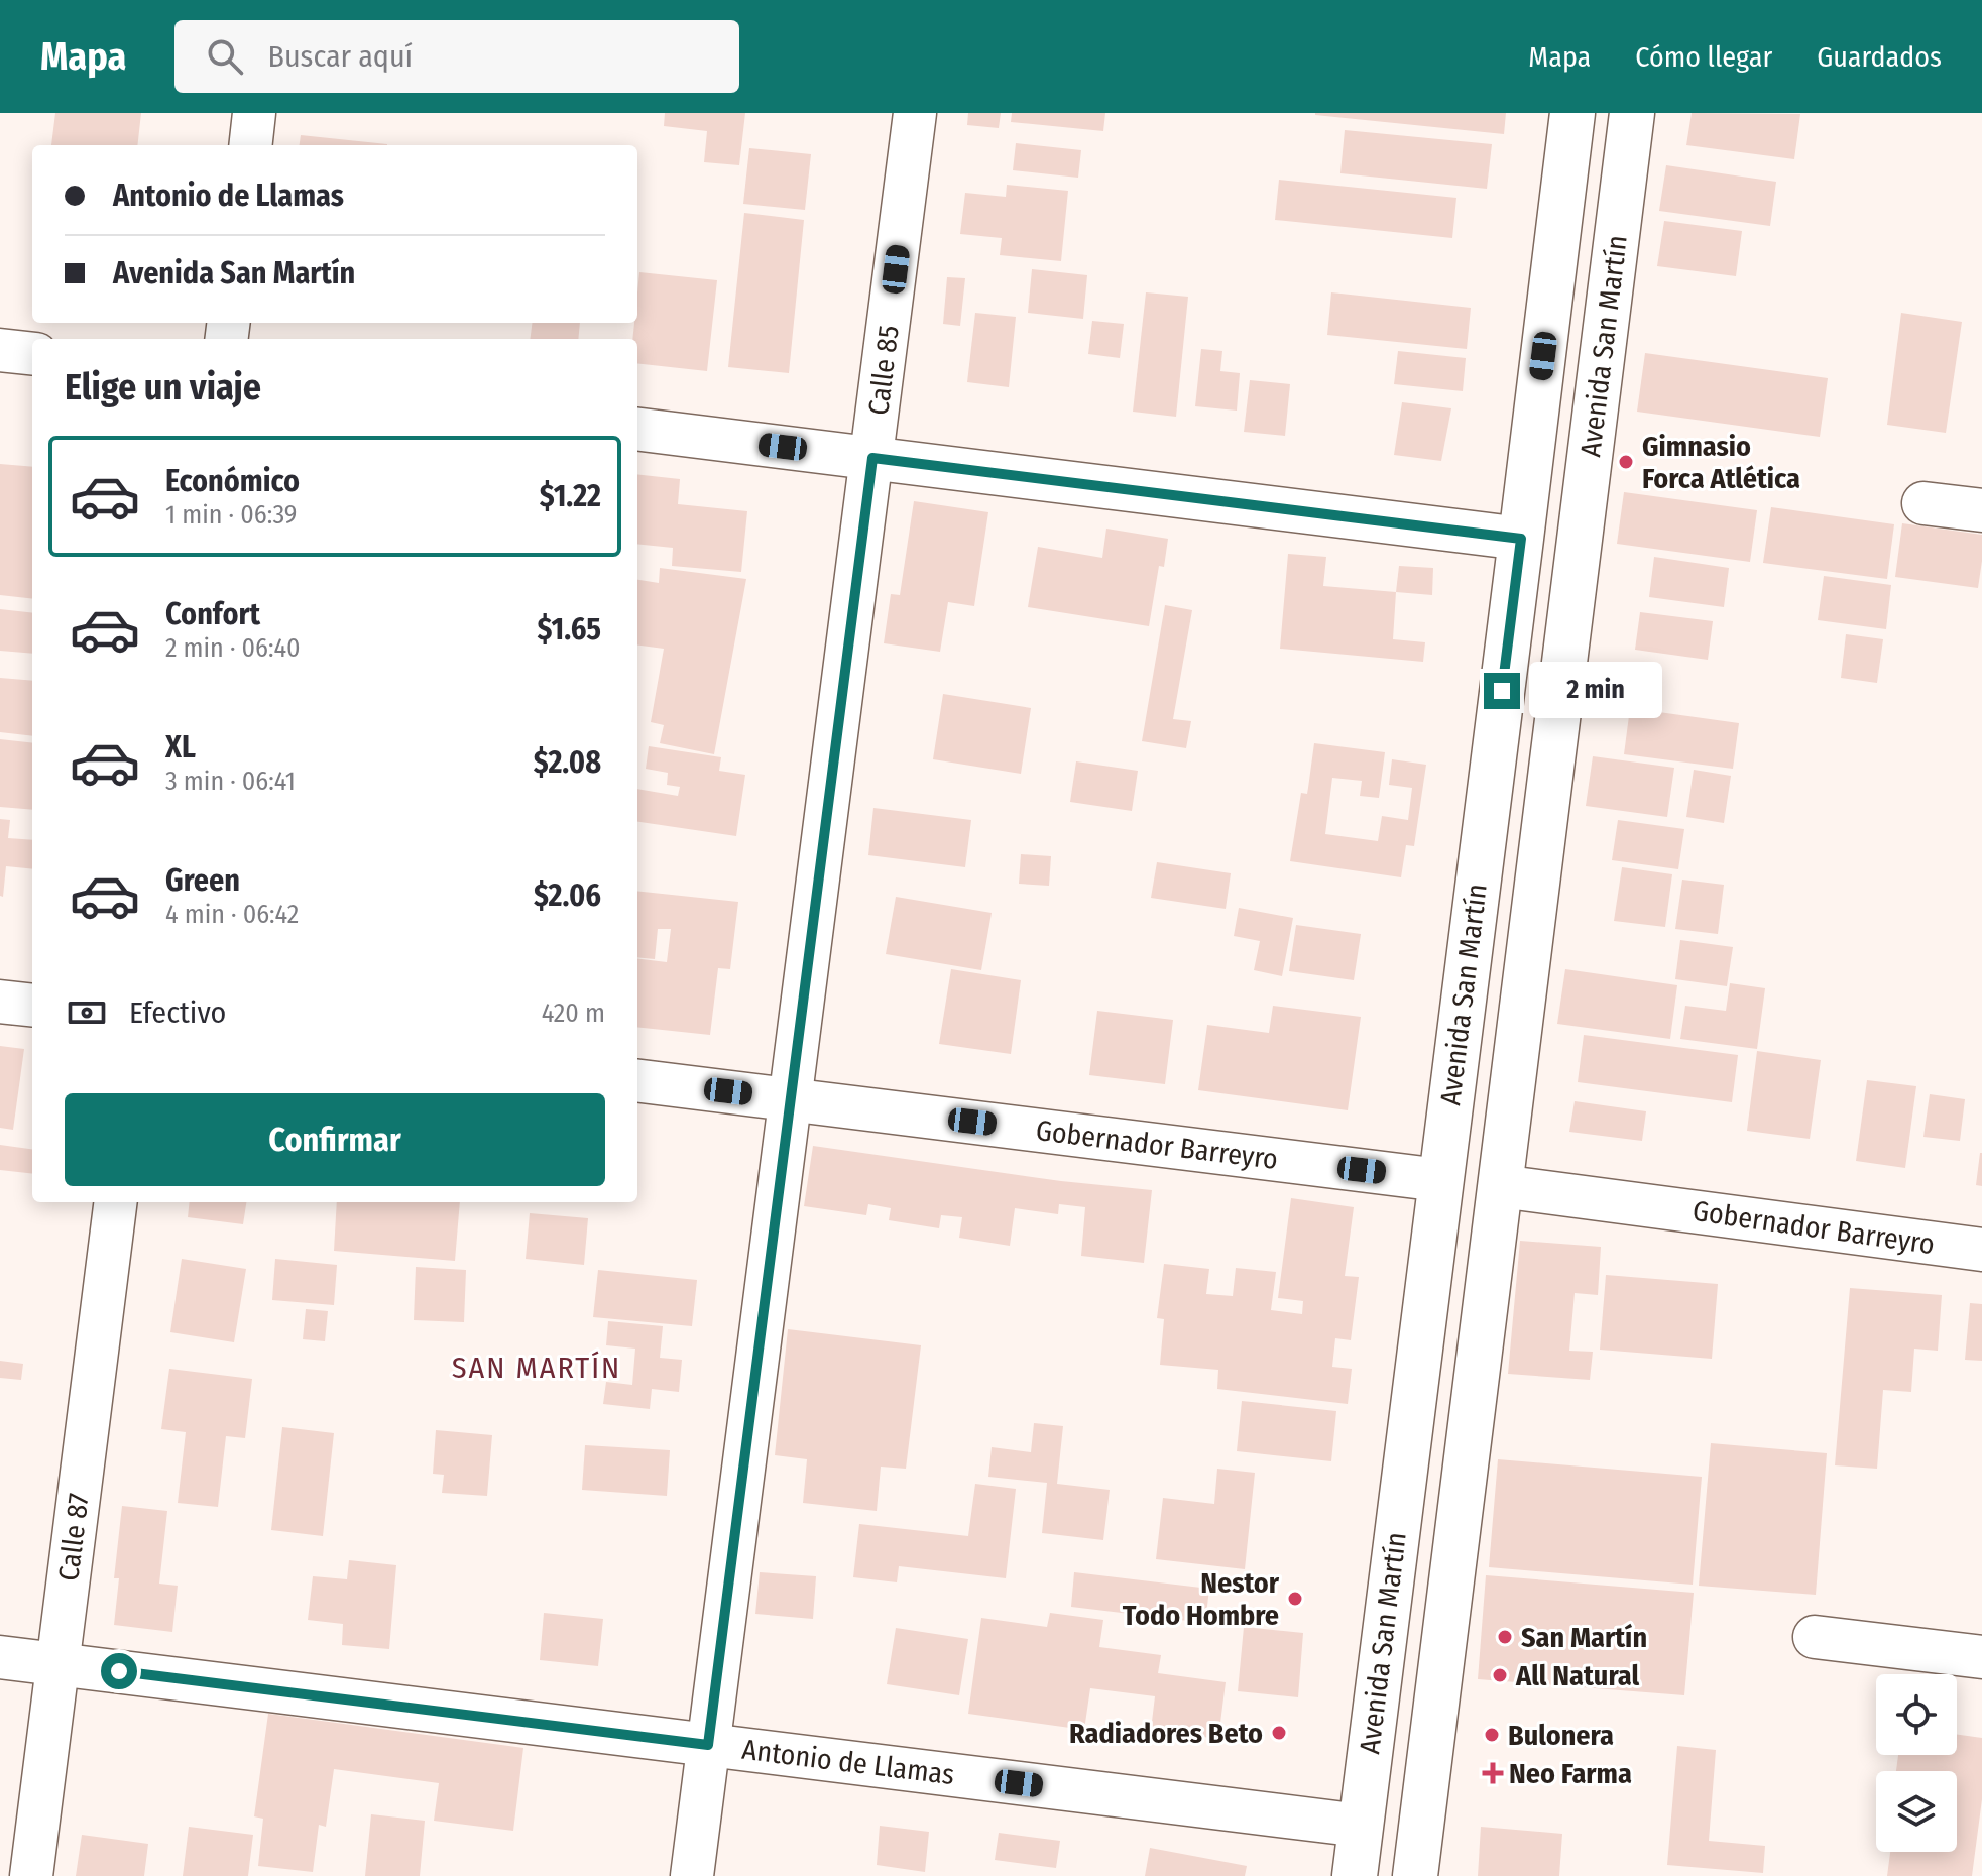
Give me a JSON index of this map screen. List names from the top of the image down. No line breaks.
{"streets":{"main road":["Avenida San Martín"],"street":["Calle 85","Gobernador Barreyro","Calle 87","Antonio de Llamas"]},"crossings":[["Avenida San Martín","Gobernador Barreyro"],["Avenida San Martín","Antonio de Llamas"],["Calle 85","Gobernador Barreyro"],["Calle 85","Antonio de Llamas"],["Calle 87","Antonio de Llamas"]],"districts":["SAN MARTÍN"],"places":{"other":["Gimnasio Forca Atlética","Nestor Todo Hombre","San Martín","All Natural","Radiadores Beto","Bulonera"],"health":["Neo Farma"]},"page":{"header":"Mapa","search":"Buscar aquí","nav":["Mapa","Cómo llegar","Guardados"],"banner":["Antonio de Llamas","Avenida San Martín"],"heading":"Elige un viaje","list":[{"name":"Económico","note":"1 min · 06:39","value":"$1.22"},{"name":"Confort","note":"2 min · 06:40","value":"$1.65"},{"name":"XL","note":"3 min · 06:41","value":"$2.08"},{"name":"Green","note":"4 min · 06:42","value":"$2.06"}],"bubble":"2 min","pay":["Efectivo","420 m"],"buttons":"Confirmar"}}
